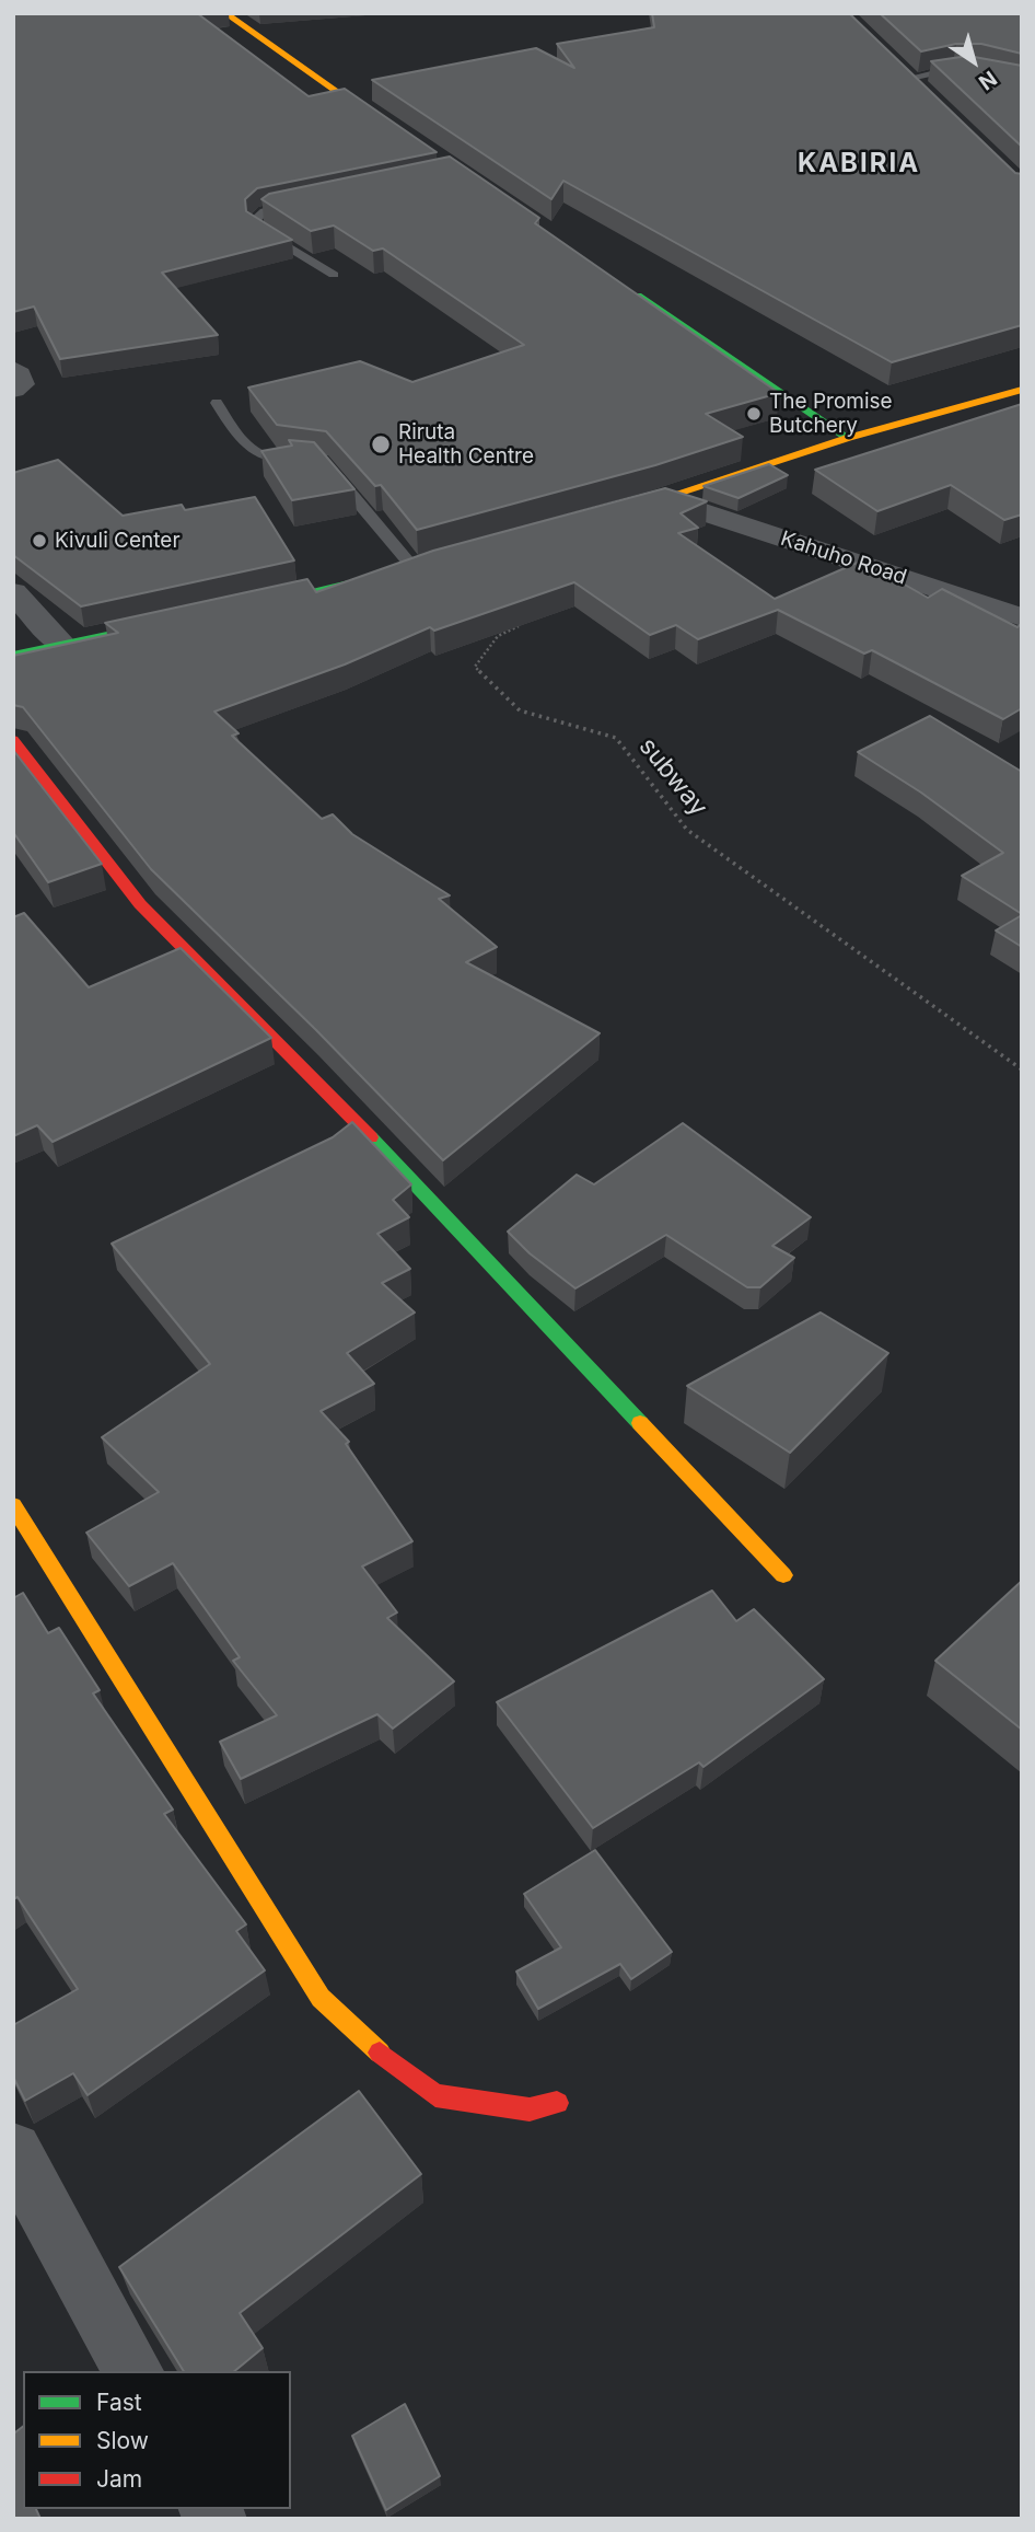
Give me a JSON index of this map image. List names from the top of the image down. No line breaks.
{"streets":{"street":["Kahuho Road"],"path":["subway"]},"districts":["KABIRIA"],"places":["The Promise Butchery","Riruta Health Centre","Kivuli Center"],"legend":["Fast","Slow","Jam"],"north":"bottom right"}
